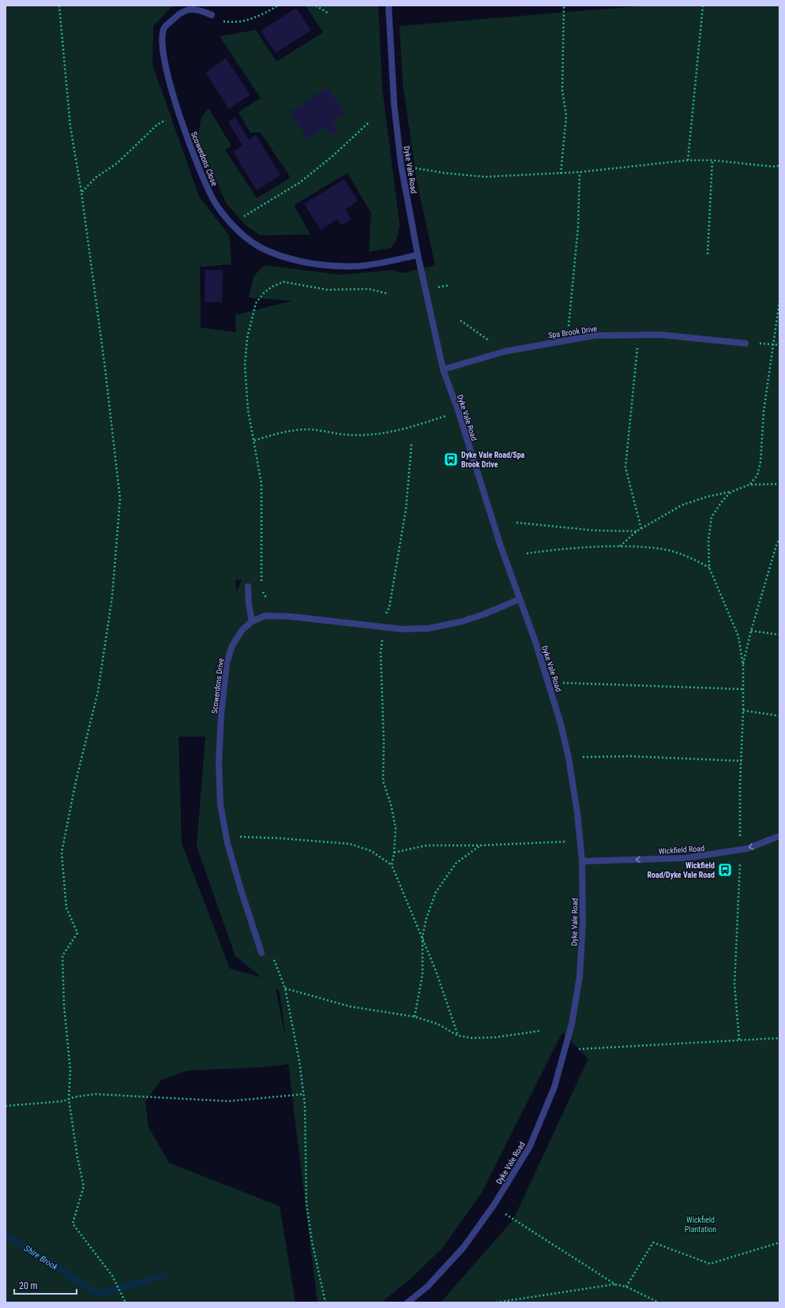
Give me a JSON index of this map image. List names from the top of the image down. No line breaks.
{"streets":{"street":["Scowerdons Close","Dyke Vale Road","Spa Brook Drive","Scowerdons Drive","Wickfield Road"]},"crossings":[["Scowerdons Close","Dyke Vale Road"],["Dyke Vale Road","Spa Brook Drive"],["Dyke Vale Road","Scowerdons Drive"],["Dyke Vale Road","Wickfield Road"]],"one_way":["Wickfield Road"],"water":["Shire Brook"],"parks":["Wickfield Plantation"],"places":{"bus stop":["Dyke Vale Road/Spa Brook Drive","Wickfield Road/Dyke Vale Road"]},"scale_bar":"20 m"}
